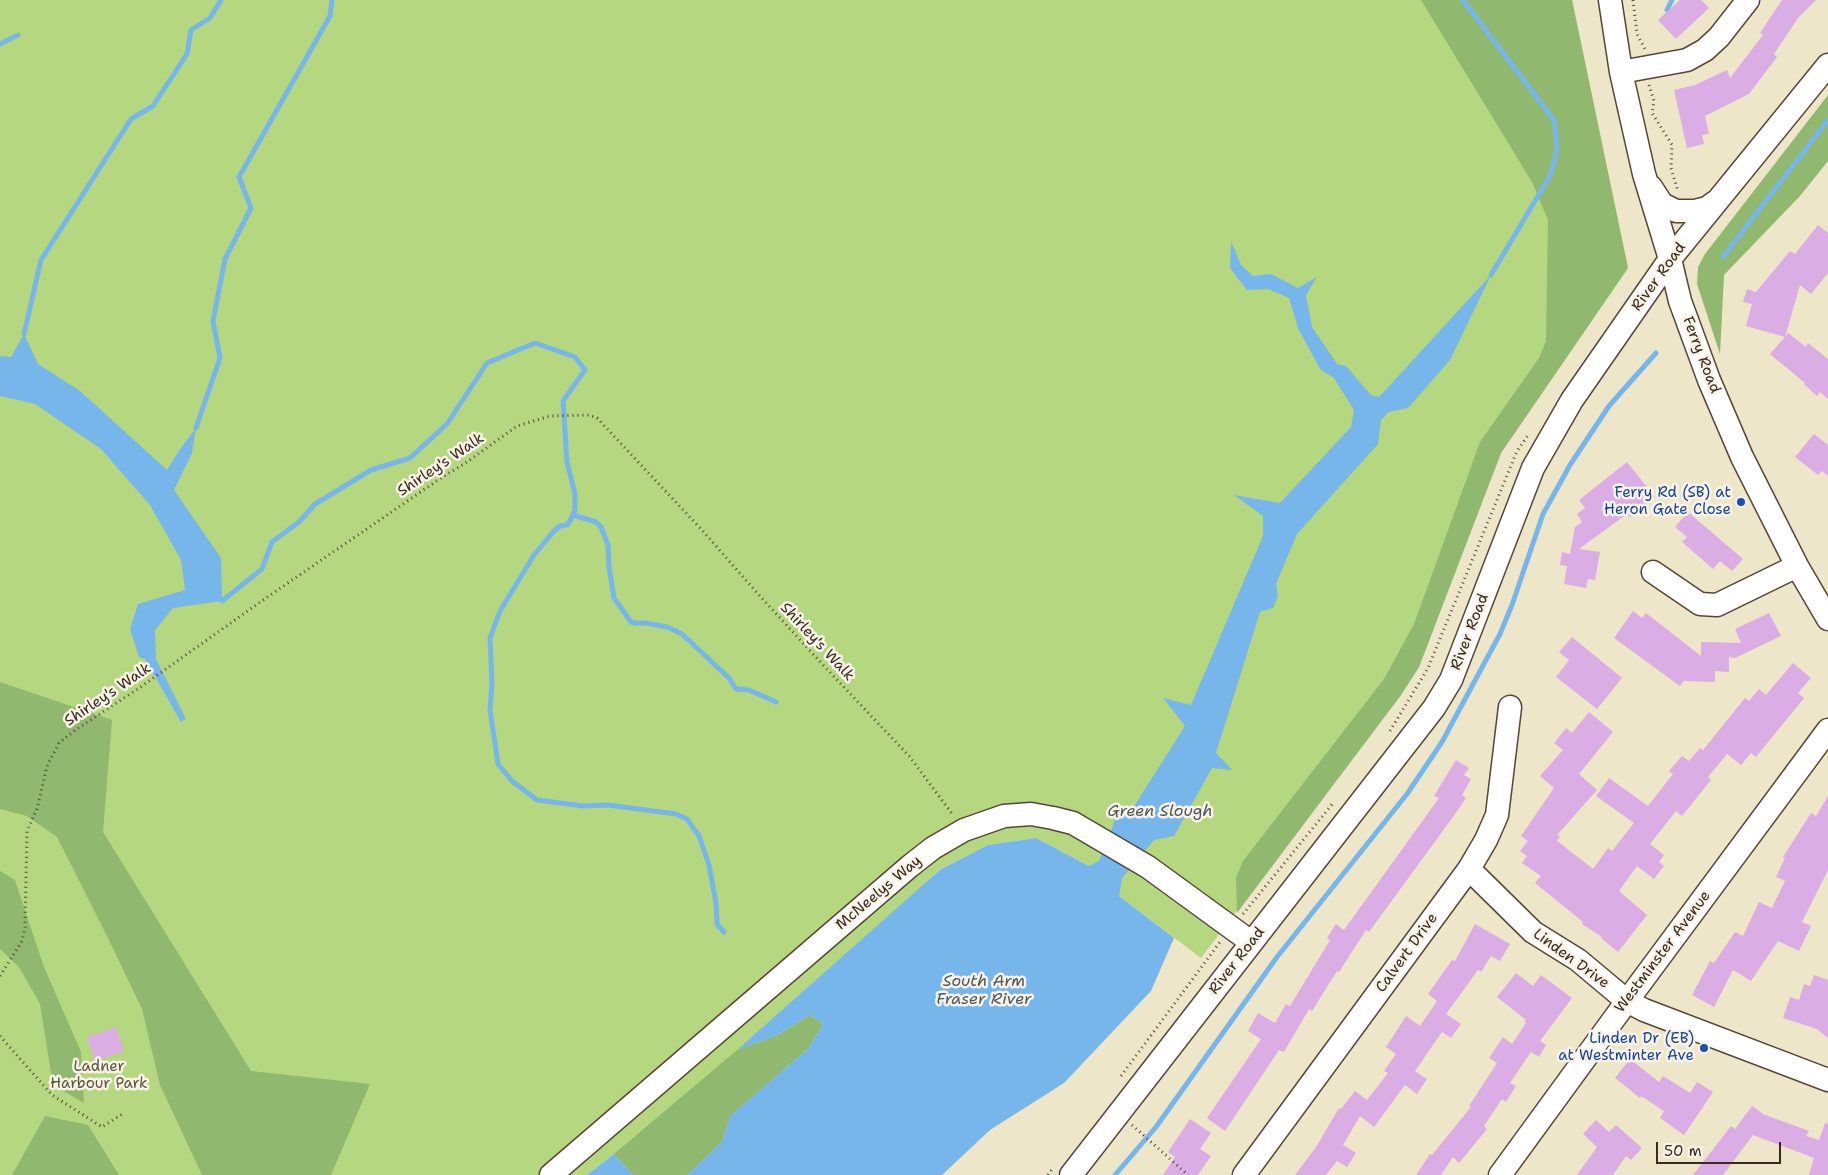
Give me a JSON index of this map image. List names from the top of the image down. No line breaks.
{"streets":{"street":["River Road","Ferry Road","McNeelys Way","Westminster Avenue","Calvert Drive","Linden Drive"],"path":["Shirley's Walk"]},"crossings":[["River Road","Ferry Road"],["River Road","McNeelys Way"],["Shirley's Walk","McNeelys Way"],["Westminster Avenue","Linden Drive"],["Calvert Drive","Linden Drive"]],"water":["Green Slough","South Arm Fraser River"],"parks":["Ladner Harbour Park"],"places":["Ferry Rd (SB) at Heron Gate Close","Linden Dr (EB) at Westminter Ave"],"scale_bar":"50 m"}
